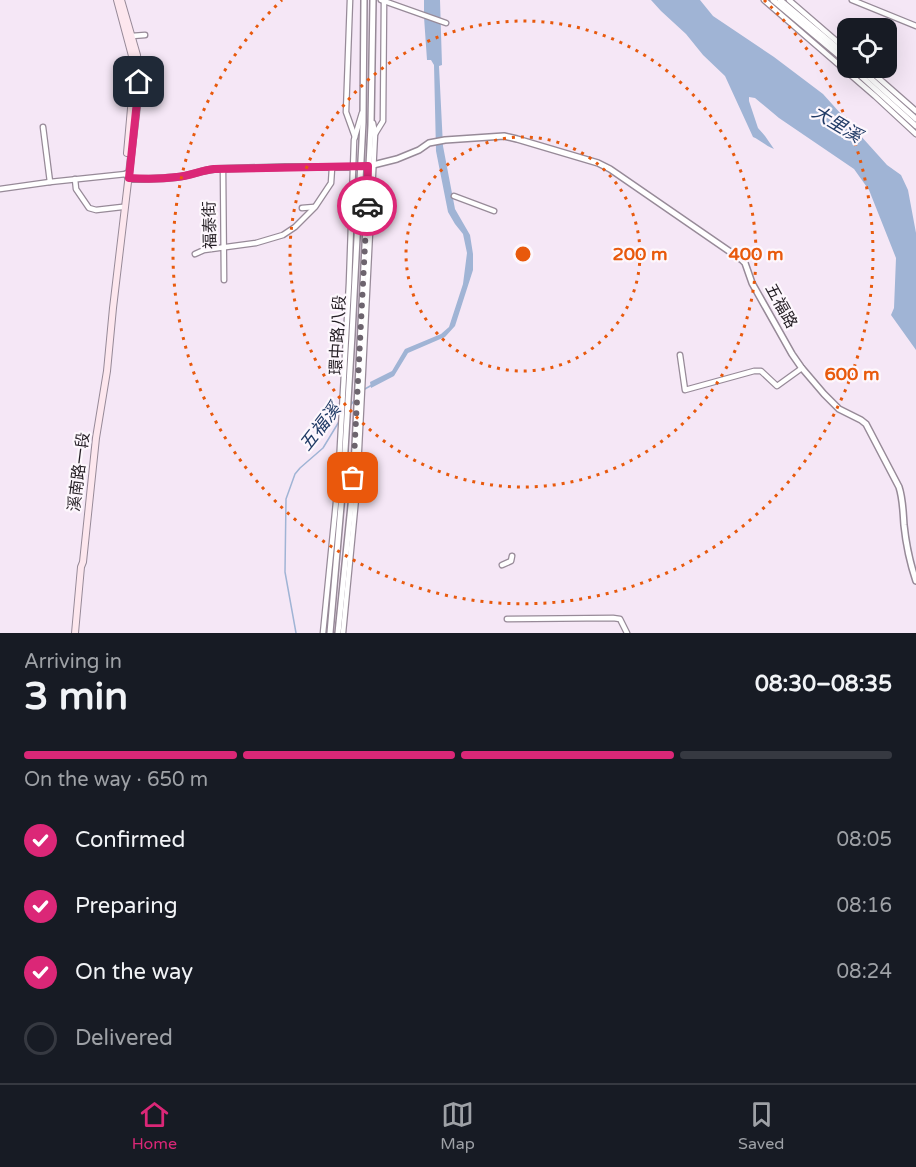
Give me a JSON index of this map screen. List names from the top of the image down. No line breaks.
{"streets":{"main road":["溪南路一段"],"street":["福泰街","五福路","環中路八段"]},"crossings":[["五福路","環中路八段"]],"water":["大里溪","五福溪"],"page":{"heading":["3 min","Arriving in","08:30–08:35"],"bar":"On the way · 650 m","list":[["Confirmed","08:05"],["Preparing","08:16"],["On the way","08:24"],"Delivered"],"tabs":["Home","Map","Saved"]},"rings":["200 m","400 m","600 m"]}
